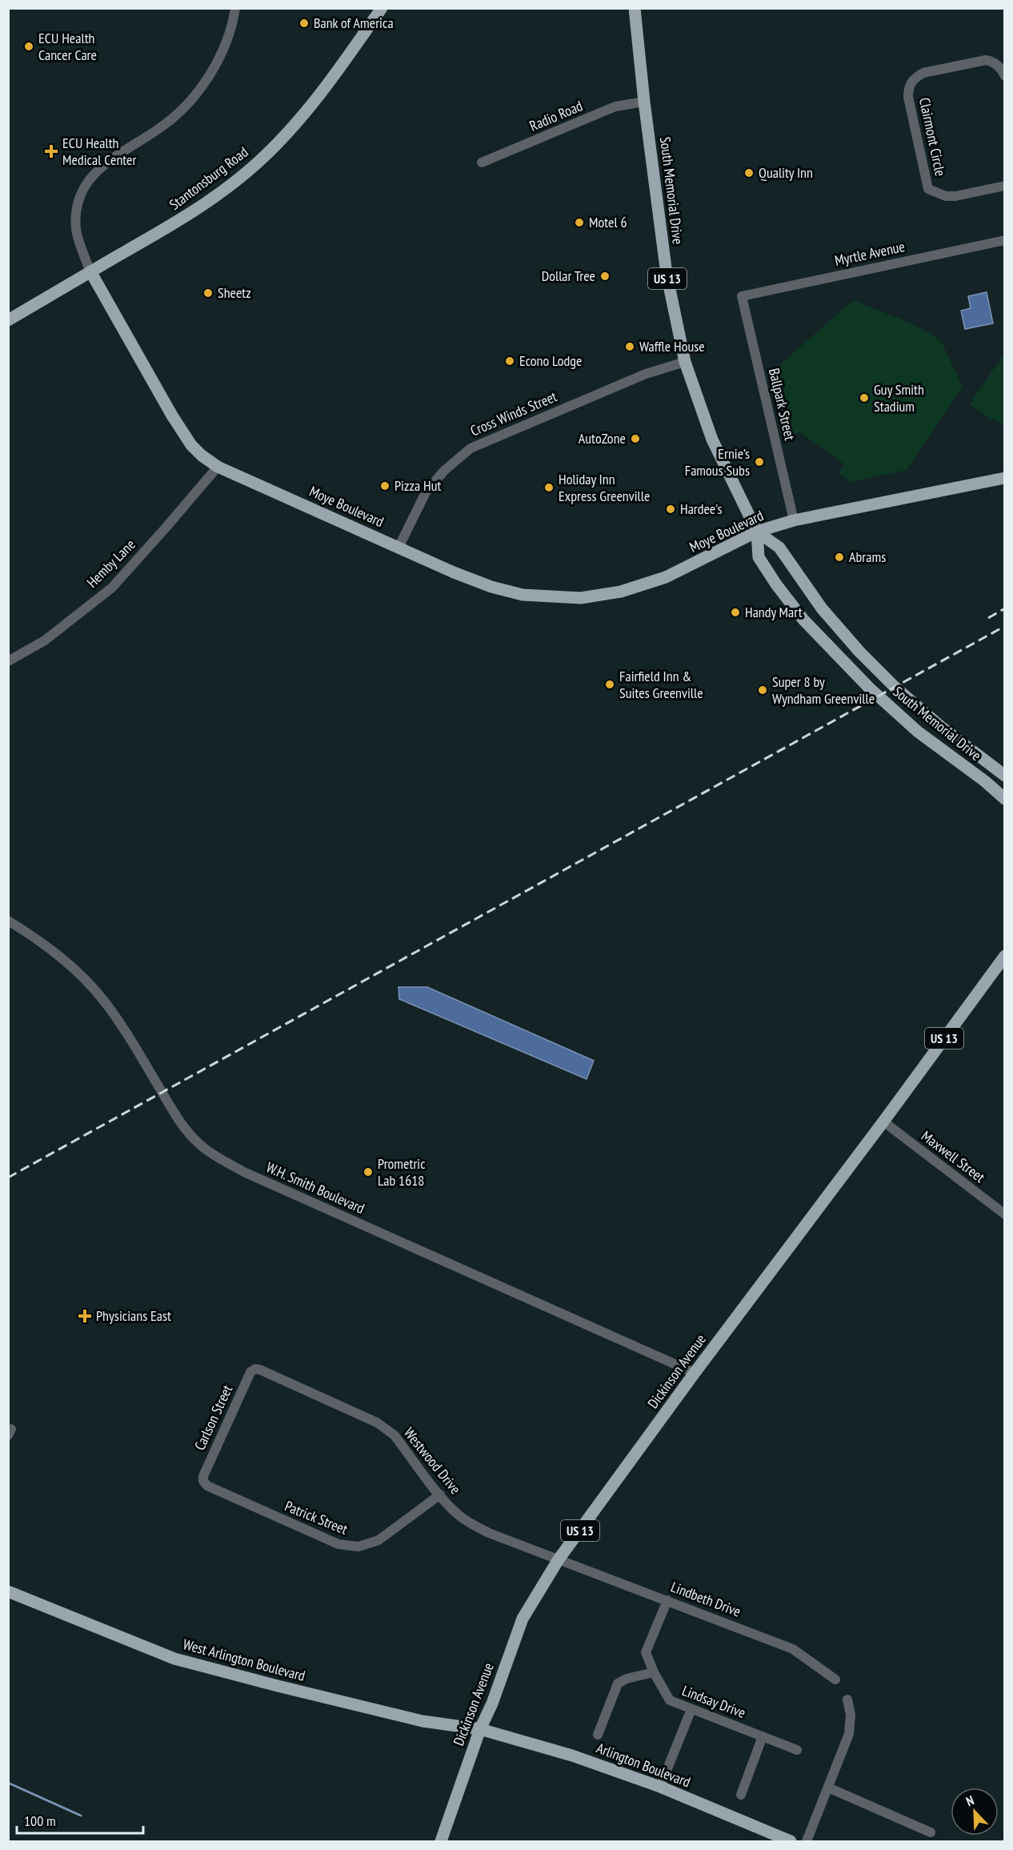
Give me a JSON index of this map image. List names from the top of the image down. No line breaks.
{"streets":{"main road":["Stantonsburg Road","South Memorial Drive","US 13","Moye Boulevard","Dickinson Avenue","West Arlington Boulevard","Arlington Boulevard"],"street":["Radio Road","Clairmont Circle","Myrtle Avenue","Ballpark Street","Cross Winds Street","Hemby Lane","Maxwell Street","W.H. Smith Boulevard","Carlson Street","Westwood Drive","Patrick Street","Lindbeth Drive","Lindsay Drive"]},"crossings":[["Radio Road","South Memorial Drive"],["Stantonsburg Road","Moye Boulevard"],["South Memorial Drive","Cross Winds Street"],["South Memorial Drive","Moye Boulevard"],["Myrtle Avenue","Ballpark Street"],["Ballpark Street","Moye Boulevard"],["Cross Winds Street","Moye Boulevard"],["Moye Boulevard","Hemby Lane"],["Maxwell Street","Dickinson Avenue"],["W.H. Smith Boulevard","Dickinson Avenue"],["Dickinson Avenue","Westwood Drive"],["Dickinson Avenue","Lindbeth Drive"],["Dickinson Avenue","West Arlington Boulevard"],["Dickinson Avenue","Arlington Boulevard"],["Carlson Street","Westwood Drive"],["Carlson Street","Patrick Street"],["Westwood Drive","Patrick Street"],["Westwood Drive","Lindbeth Drive"],["Lindbeth Drive","Lindsay Drive"],["West Arlington Boulevard","Arlington Boulevard"]],"places":{"other":["Bank of America","ECU Health Cancer Care","Quality Inn","Motel 6","Dollar Tree","Sheetz","Waffle House","Econo Lodge","Guy Smith Stadium","AutoZone","Ernie’s Famous Subs","Pizza Hut","Holiday Inn Express Greenville","Hardee's","Abrams","Handy Mart","Fairfield Inn & Suites Greenville","Super 8 by Wyndham Greenville","Prometric Lab 1618"],"health":["ECU Health Medical Center","Physicians East"]},"scale_bar":"100 m","north":"top left"}
